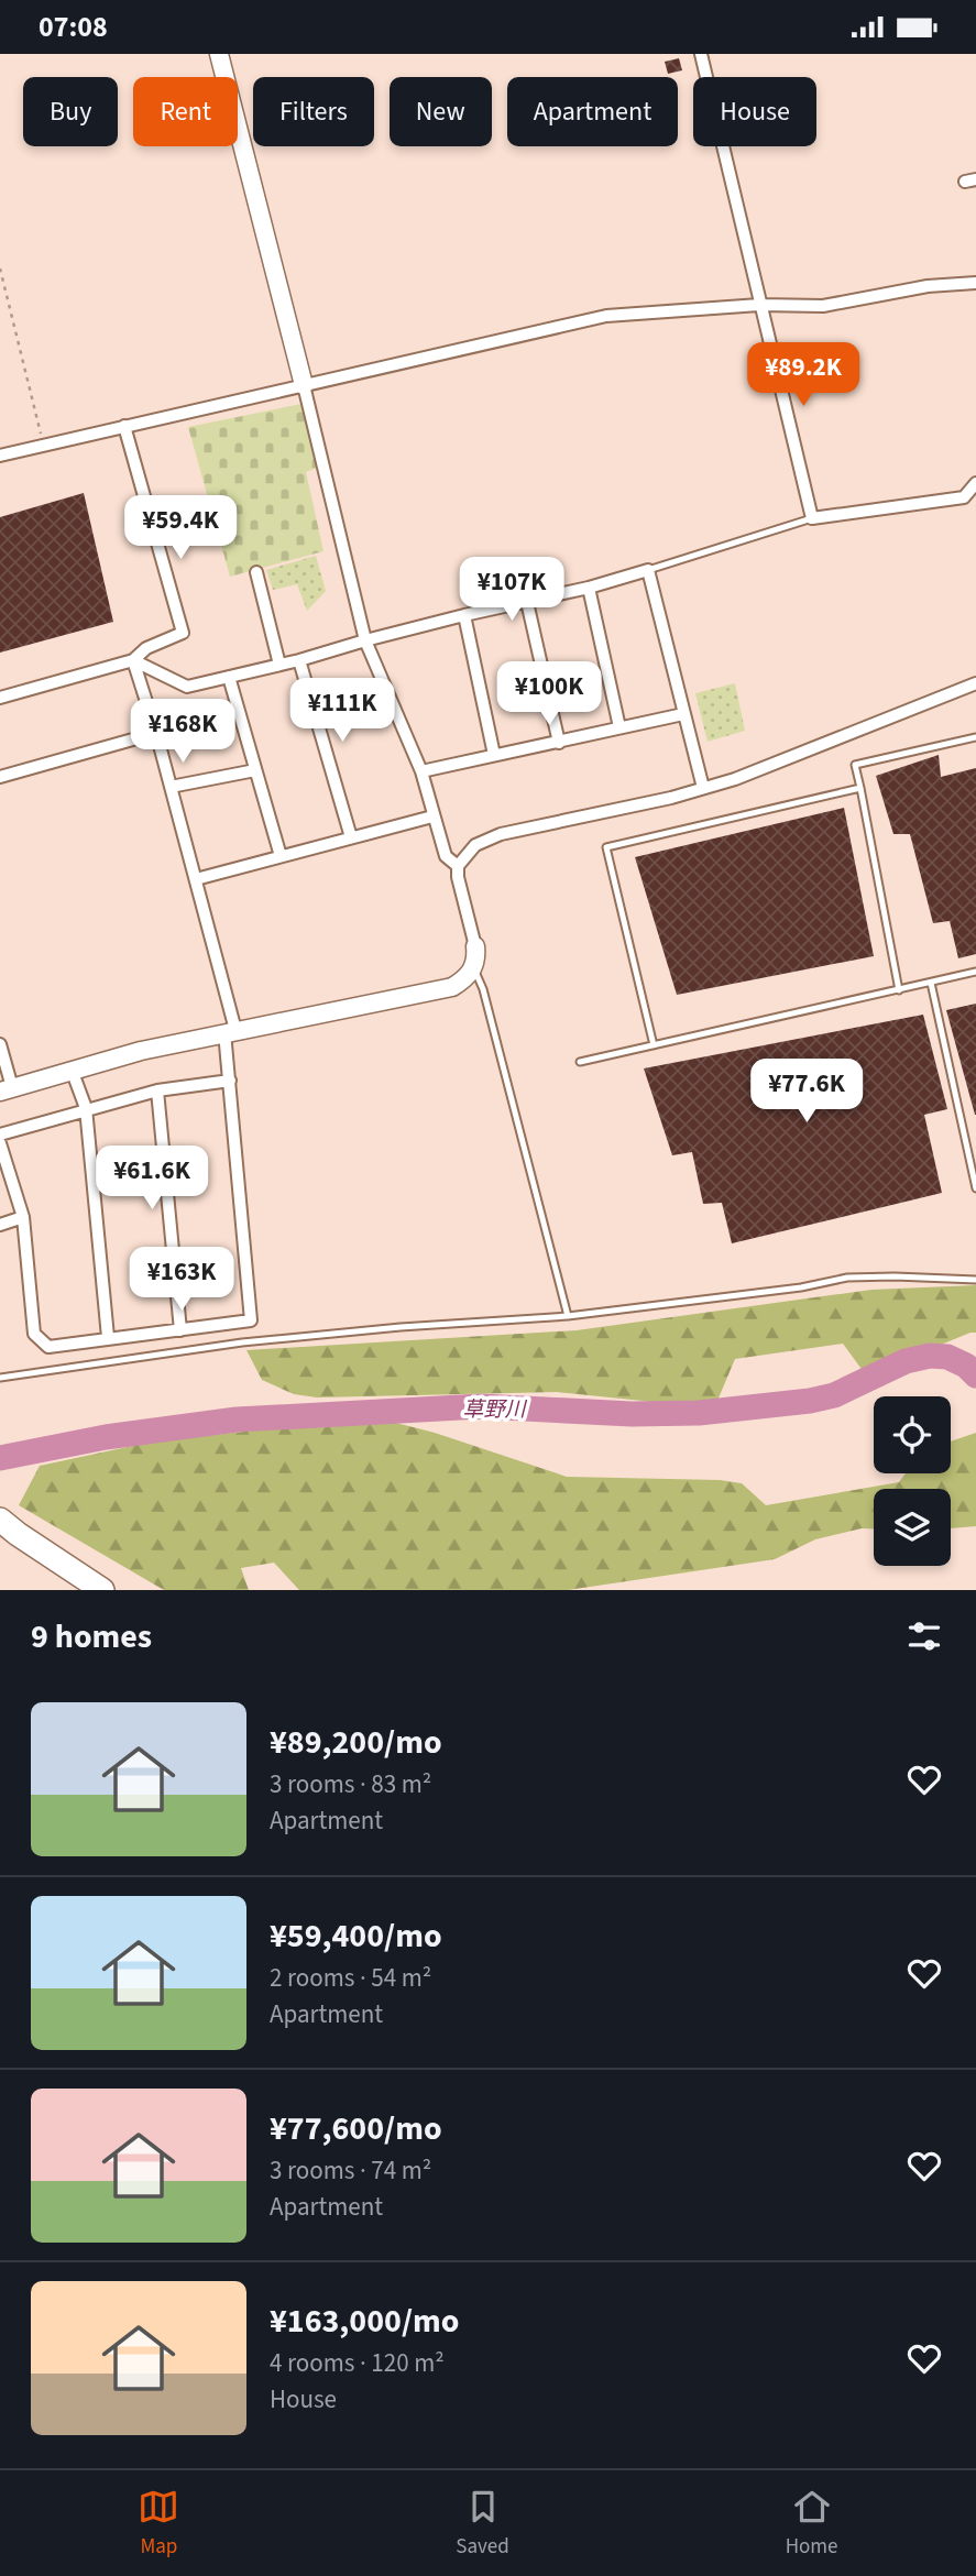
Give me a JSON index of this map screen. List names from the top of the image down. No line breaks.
{"water":["草野川"],"page":{"status":"07:08","chip":["Buy","Rent","Filters","New","Apartment","House"],"price":["¥89.2K","¥59.4K","¥107K","¥100K","¥111K","¥168K","¥77.6K","¥61.6K","¥163K"],"heading":"9 homes","list":[{"name":"¥89,200/mo","note":"3 rooms · 83 m² · Apartment"},{"name":"¥59,400/mo","note":"2 rooms · 54 m² · Apartment"},{"name":"¥77,600/mo","note":"3 rooms · 74 m² · Apartment"},{"name":"¥163,000/mo","note":"4 rooms · 120 m² · House"}],"tabs":["Map","Saved","Home"]}}
